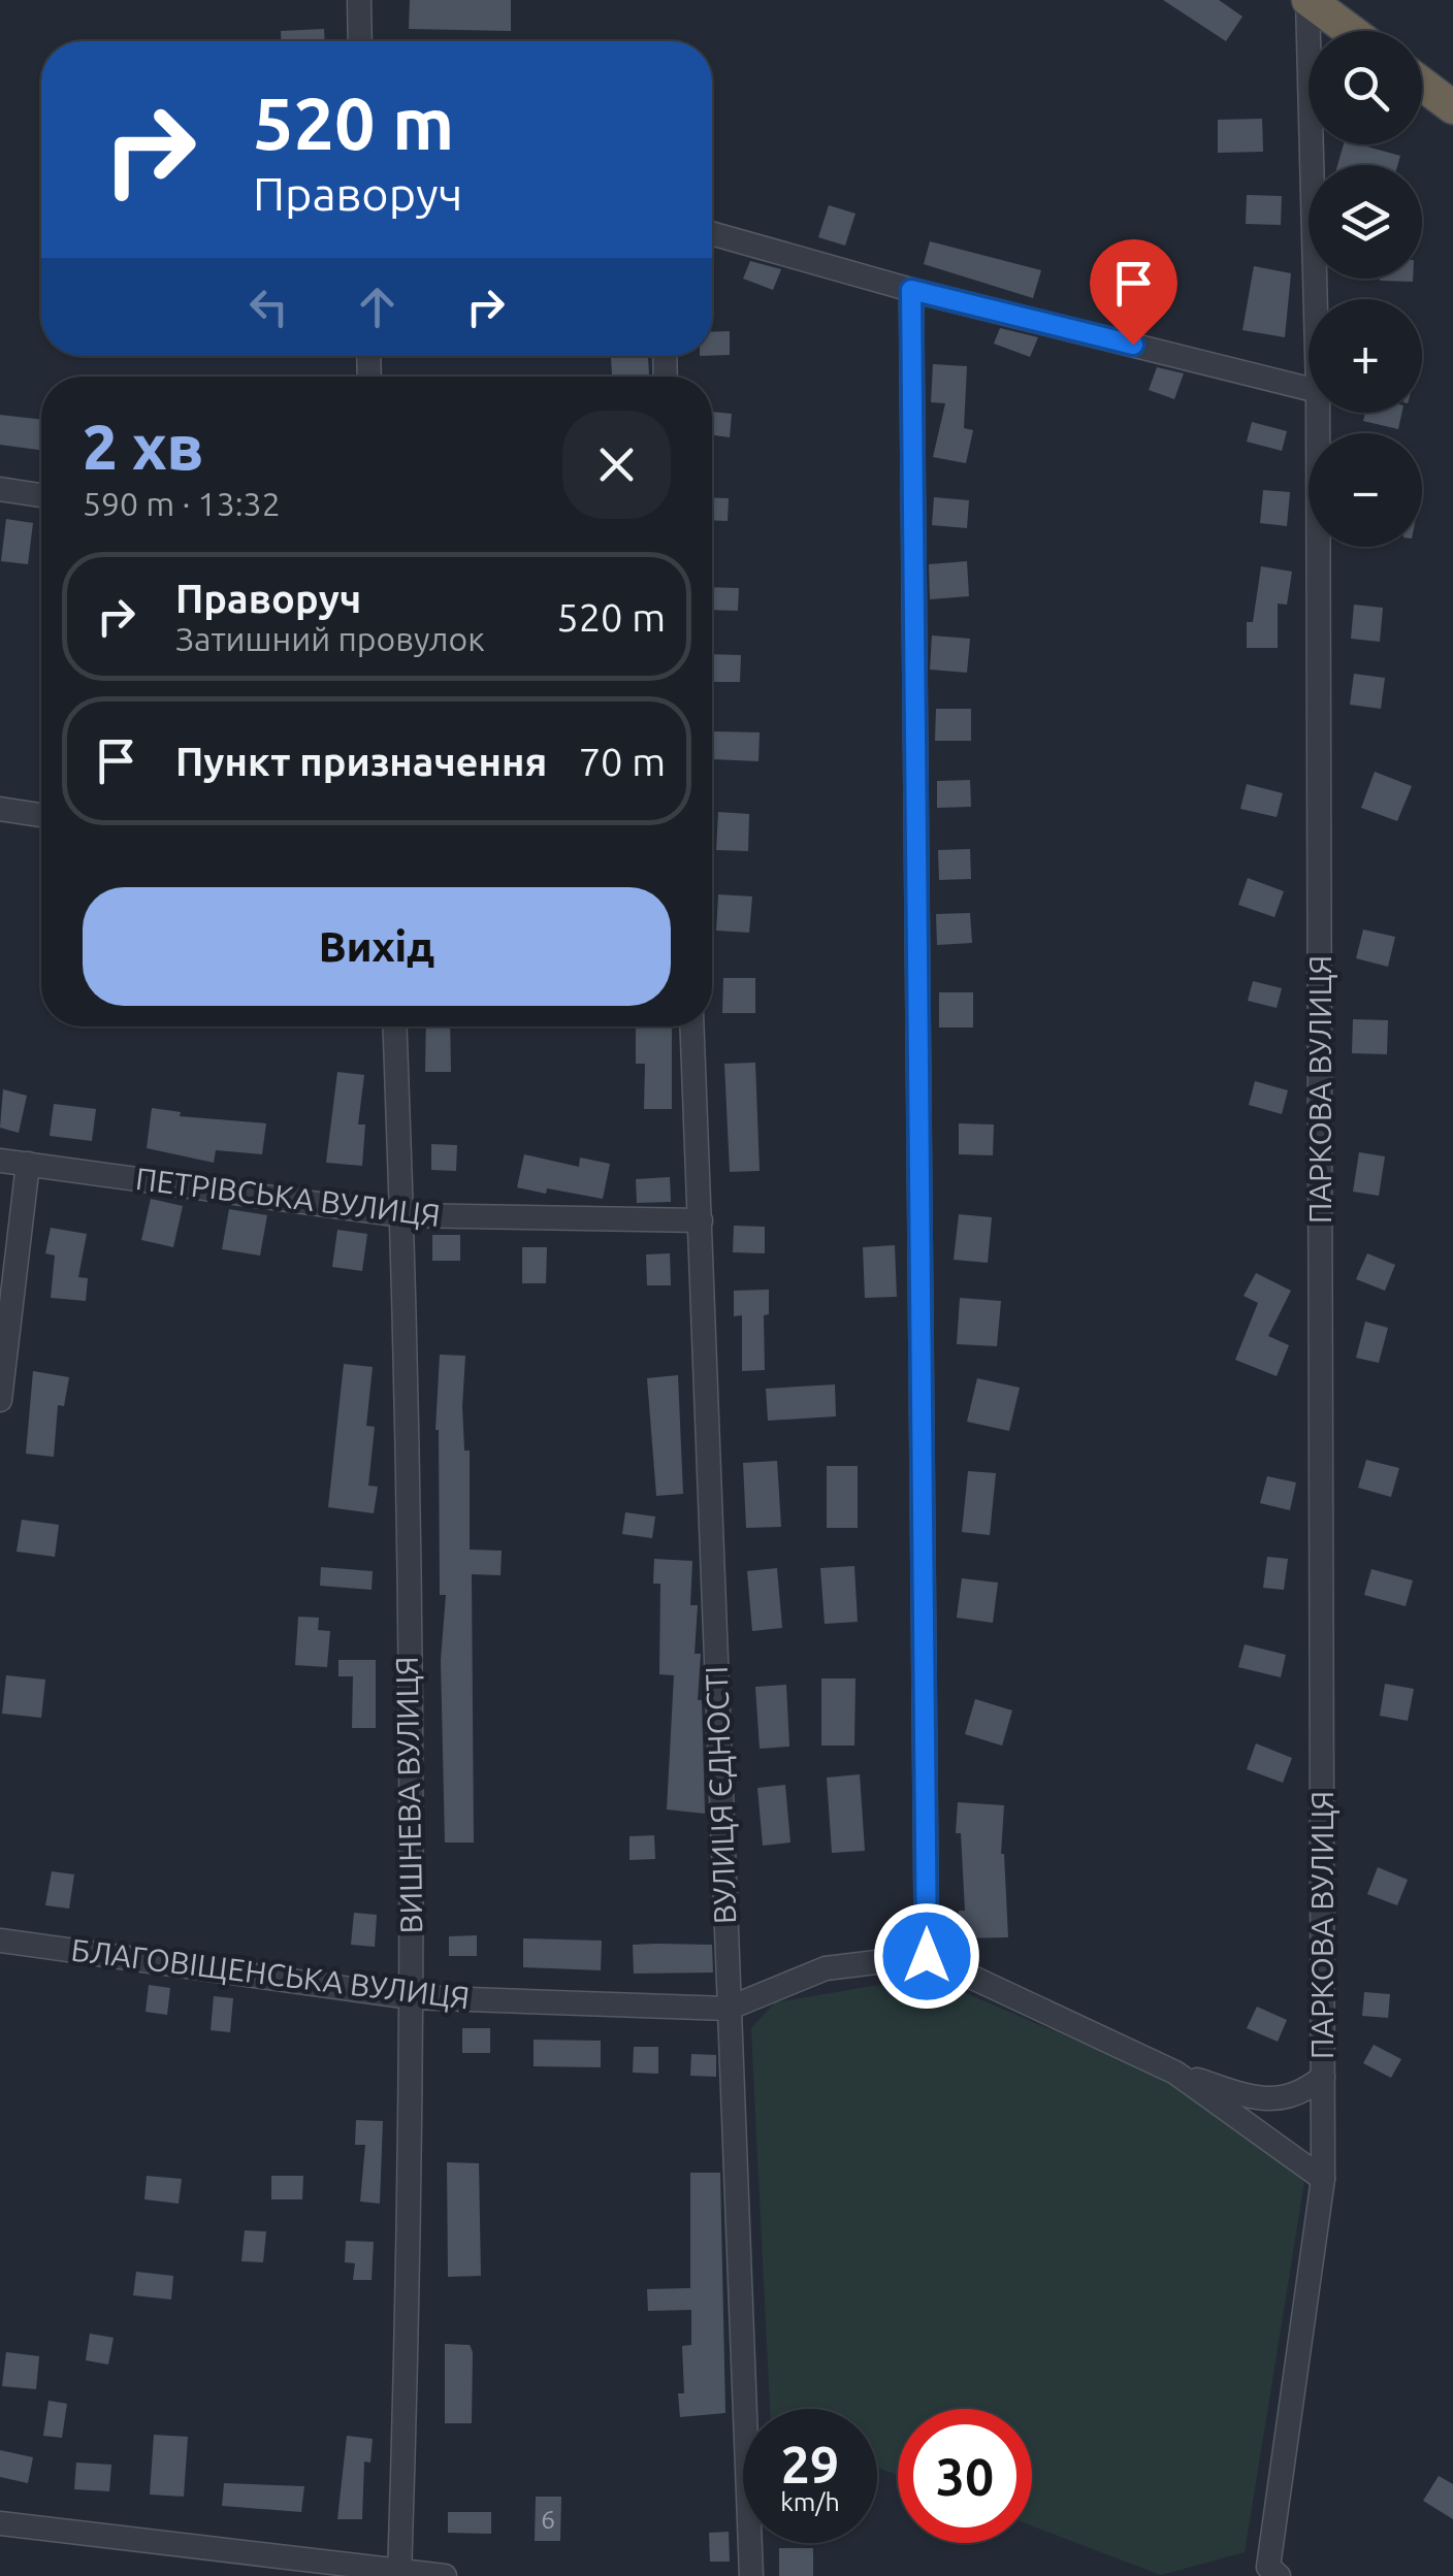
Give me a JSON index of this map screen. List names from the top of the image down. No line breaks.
{"streets":{"street":["ПАРКОВА ВУЛИЦЯ","ПЕТРІВСЬКА ВУЛИЦЯ","ВИШНЕВА ВУЛИЦЯ","ВУЛИЦЯ ЄДНОСТІ","БЛАГОВІЩЕНСЬКА ВУЛИЦЯ"]},"crossings":[["ПЕТРІВСЬКА ВУЛИЦЯ","ВИШНЕВА ВУЛИЦЯ"],["ПЕТРІВСЬКА ВУЛИЦЯ","ВУЛИЦЯ ЄДНОСТІ"],["ВИШНЕВА ВУЛИЦЯ","БЛАГОВІЩЕНСЬКА ВУЛИЦЯ"],["ВУЛИЦЯ ЄДНОСТІ","БЛАГОВІЩЕНСЬКА ВУЛИЦЯ"]],"house_numbers":["6"],"page":{"map_buttons":["+","−"],"turn":["520 m","Праворуч"],"heading":["2 хв","590 m · 13:32"],"list":[{"name":"Праворуч","note":"Затишний провулок","value":"520 m"},{"name":"Пункт призначення","value":"70 m"}],"buttons":"Вихід","speed":"29 km/h","limit":"30"}}
